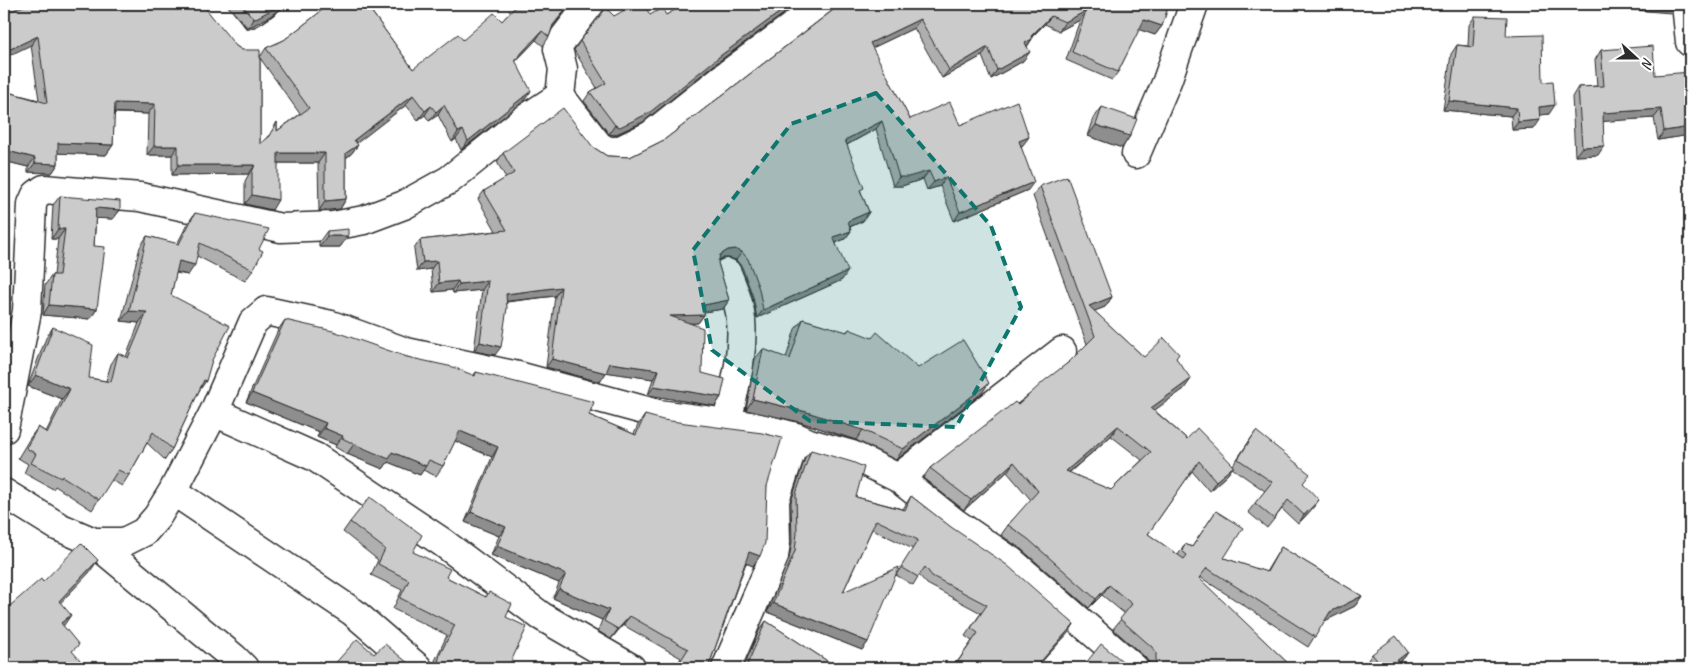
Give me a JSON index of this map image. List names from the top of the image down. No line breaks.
{"north":"right"}
